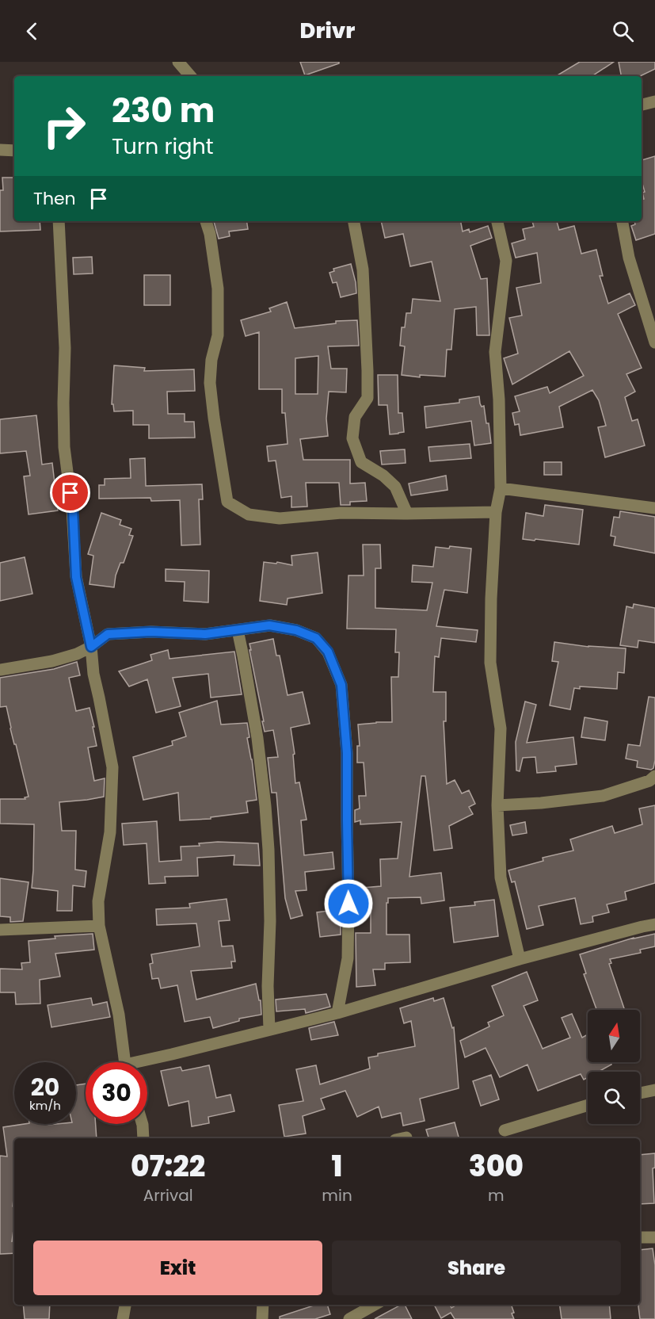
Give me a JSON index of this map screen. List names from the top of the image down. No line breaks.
{"north":"top","page":{"header":"Drivr","turn":["230 m","Turn right"],"then":"Then","speed":"20 km/h","limit":"30","eta":["07:22","Arrival","1","min","300","m"],"buttons":["Exit","Share"]}}
